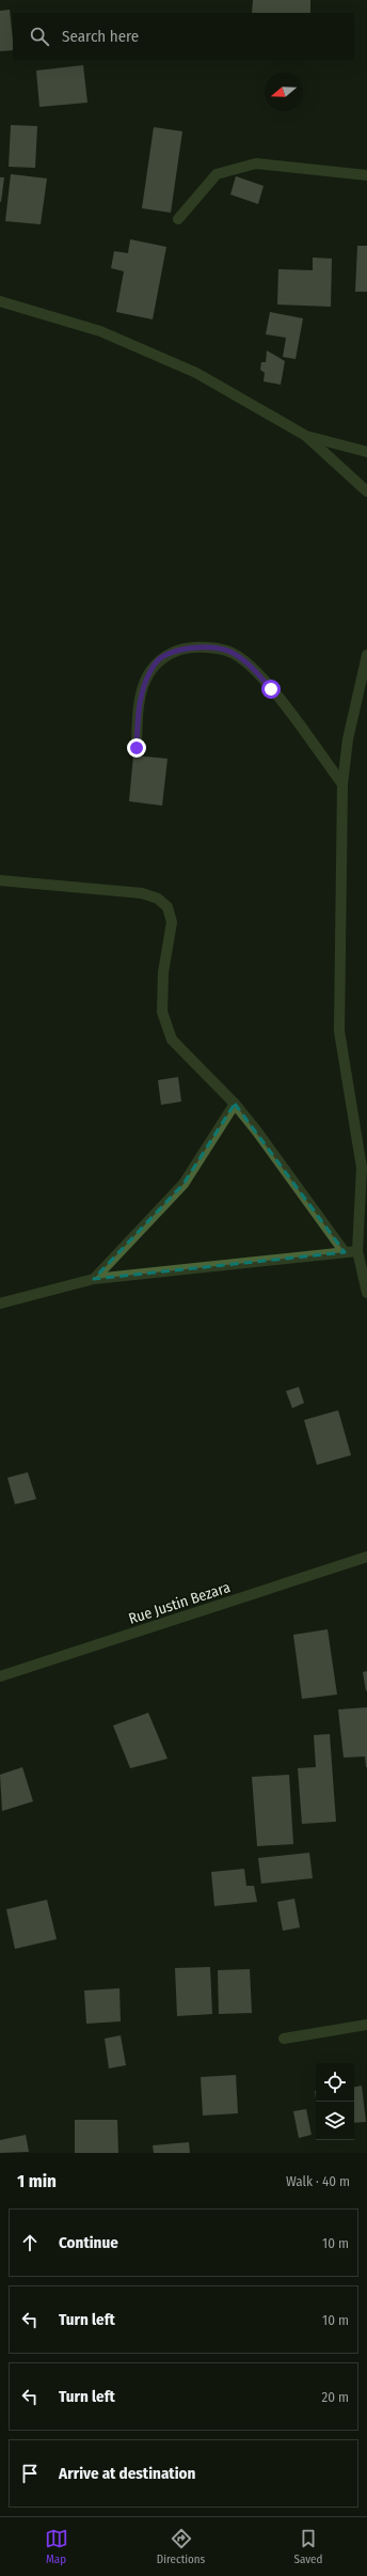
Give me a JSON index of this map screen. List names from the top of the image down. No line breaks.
{"streets":{"street":["Rue Justin Bezara"]},"north":"left","page":{"search":"Search here","heading":["1 min","Walk · 40 m"],"list":[["Continue","10 m"],["Turn left","10 m"],["Turn left","20 m"],"Arrive at destination"],"nav":["Map","Directions","Saved"]}}
